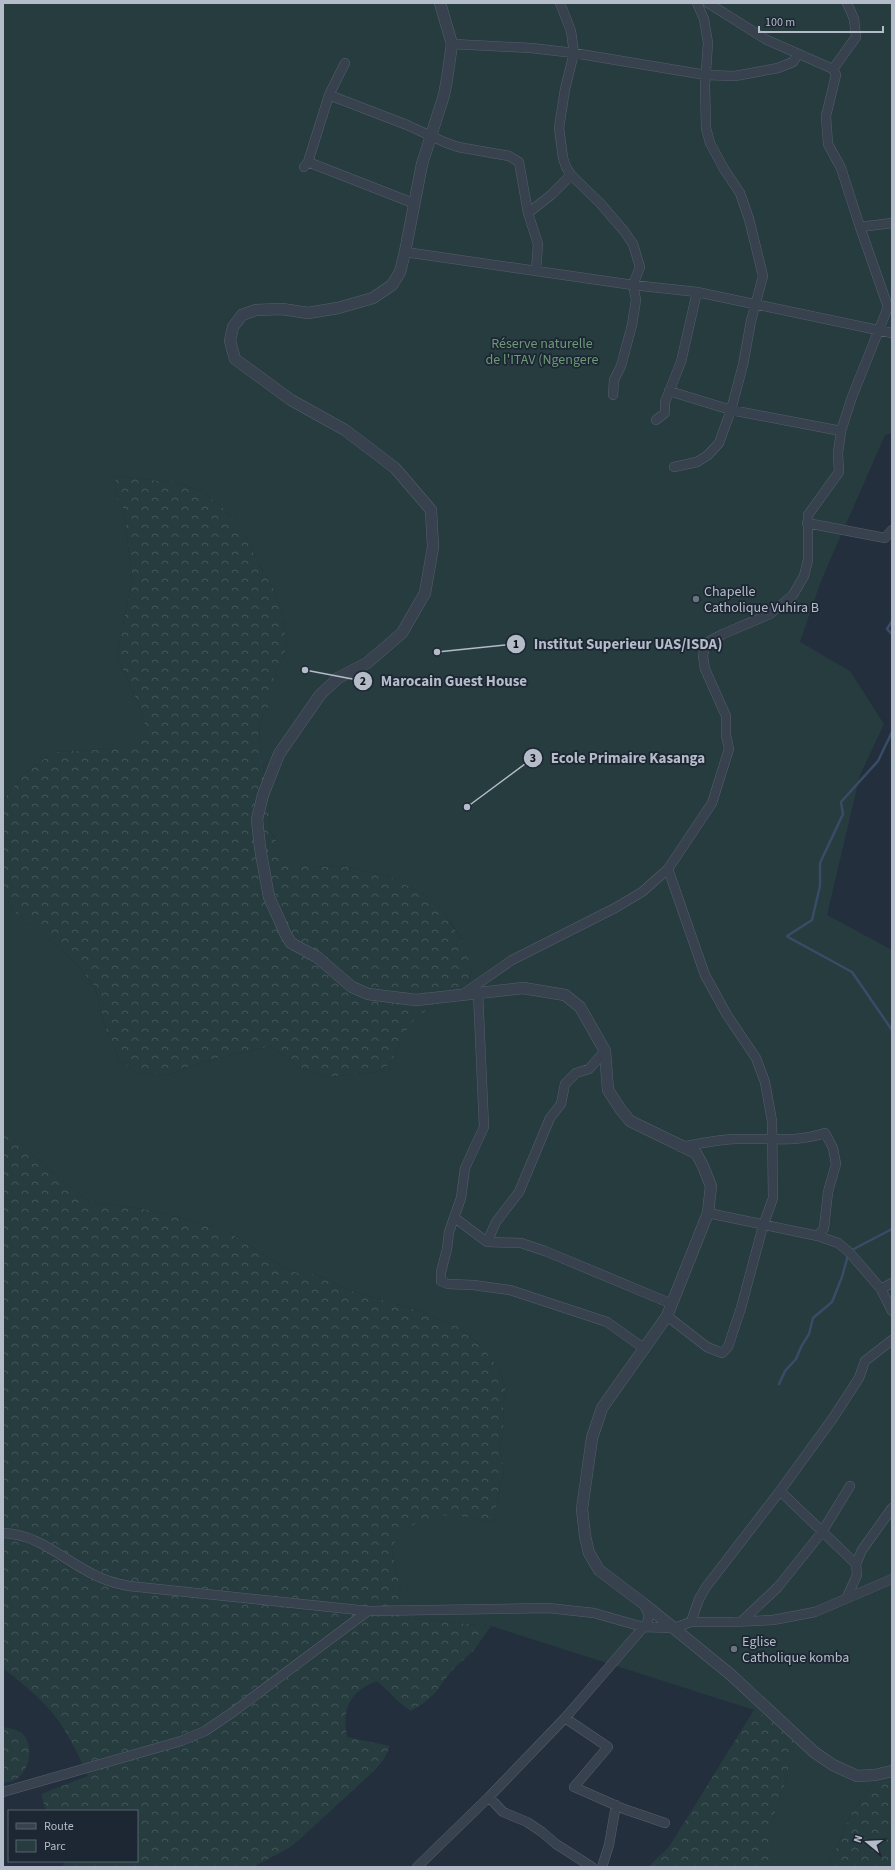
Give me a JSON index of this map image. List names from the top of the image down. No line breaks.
{"parks":["Réserve naturelle de l'ITAV (Ngengere"],"places":["Chapelle Catholique Vuhira B","Institut Superieur UAS/ISDA)","Marocain Guest House","Ecole Primaire Kasanga","Eglise Catholique komba"],"legend":["Route","Parc"],"scale_bar":"100 m","north":"left"}
